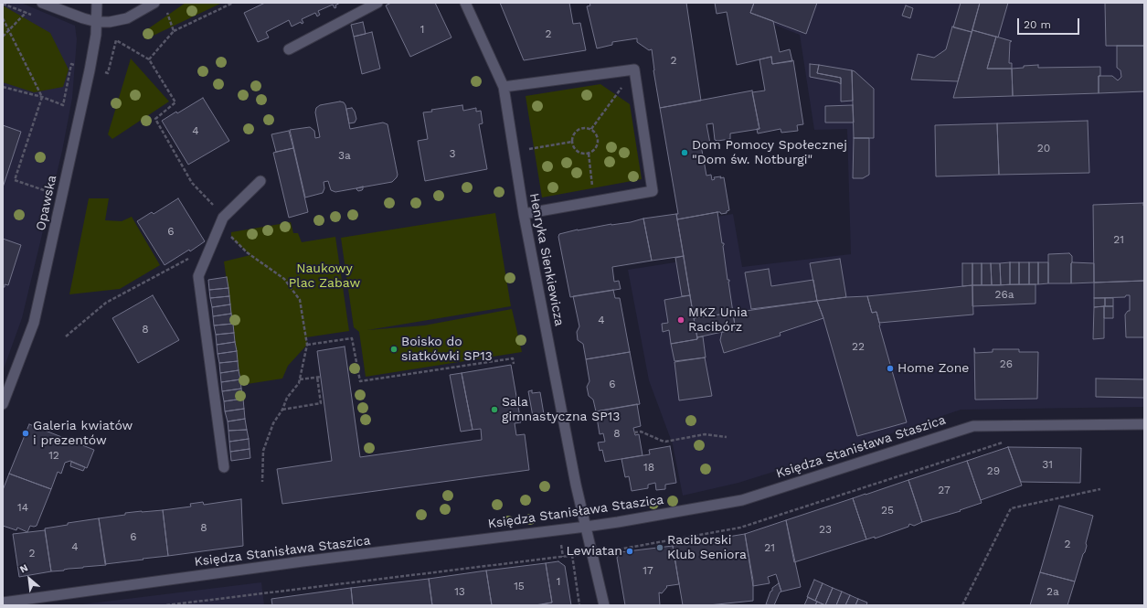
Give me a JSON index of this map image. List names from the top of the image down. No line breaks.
{"streets":{"street":["Opawska","Henryka Sienkiewicza","Księdza Stanisława Staszica"]},"crossings":[["Henryka Sienkiewicza","Księdza Stanisława Staszica"]],"parks":["Naukowy Plac Zabaw"],"places":["Dom Pomocy Społecznej \"Dom św. Notburgi\"","MKZ Unia Racibórz","Boisko do siatkówki SP13","Home Zone","Sala gimnastyczna SP13","Galeria kwiatów i prezentów","Raciborski Klub Seniora","Lewiatan"],"house_numbers":["1","2","2","4","20","3","3a","6","21","26a","4","8","22","26","6","8","12","31","18","29","27","14","25","8","23","6","2","4","21","2","17","1","15","13","2a"],"scale_bar":"20 m","north":"top left"}
